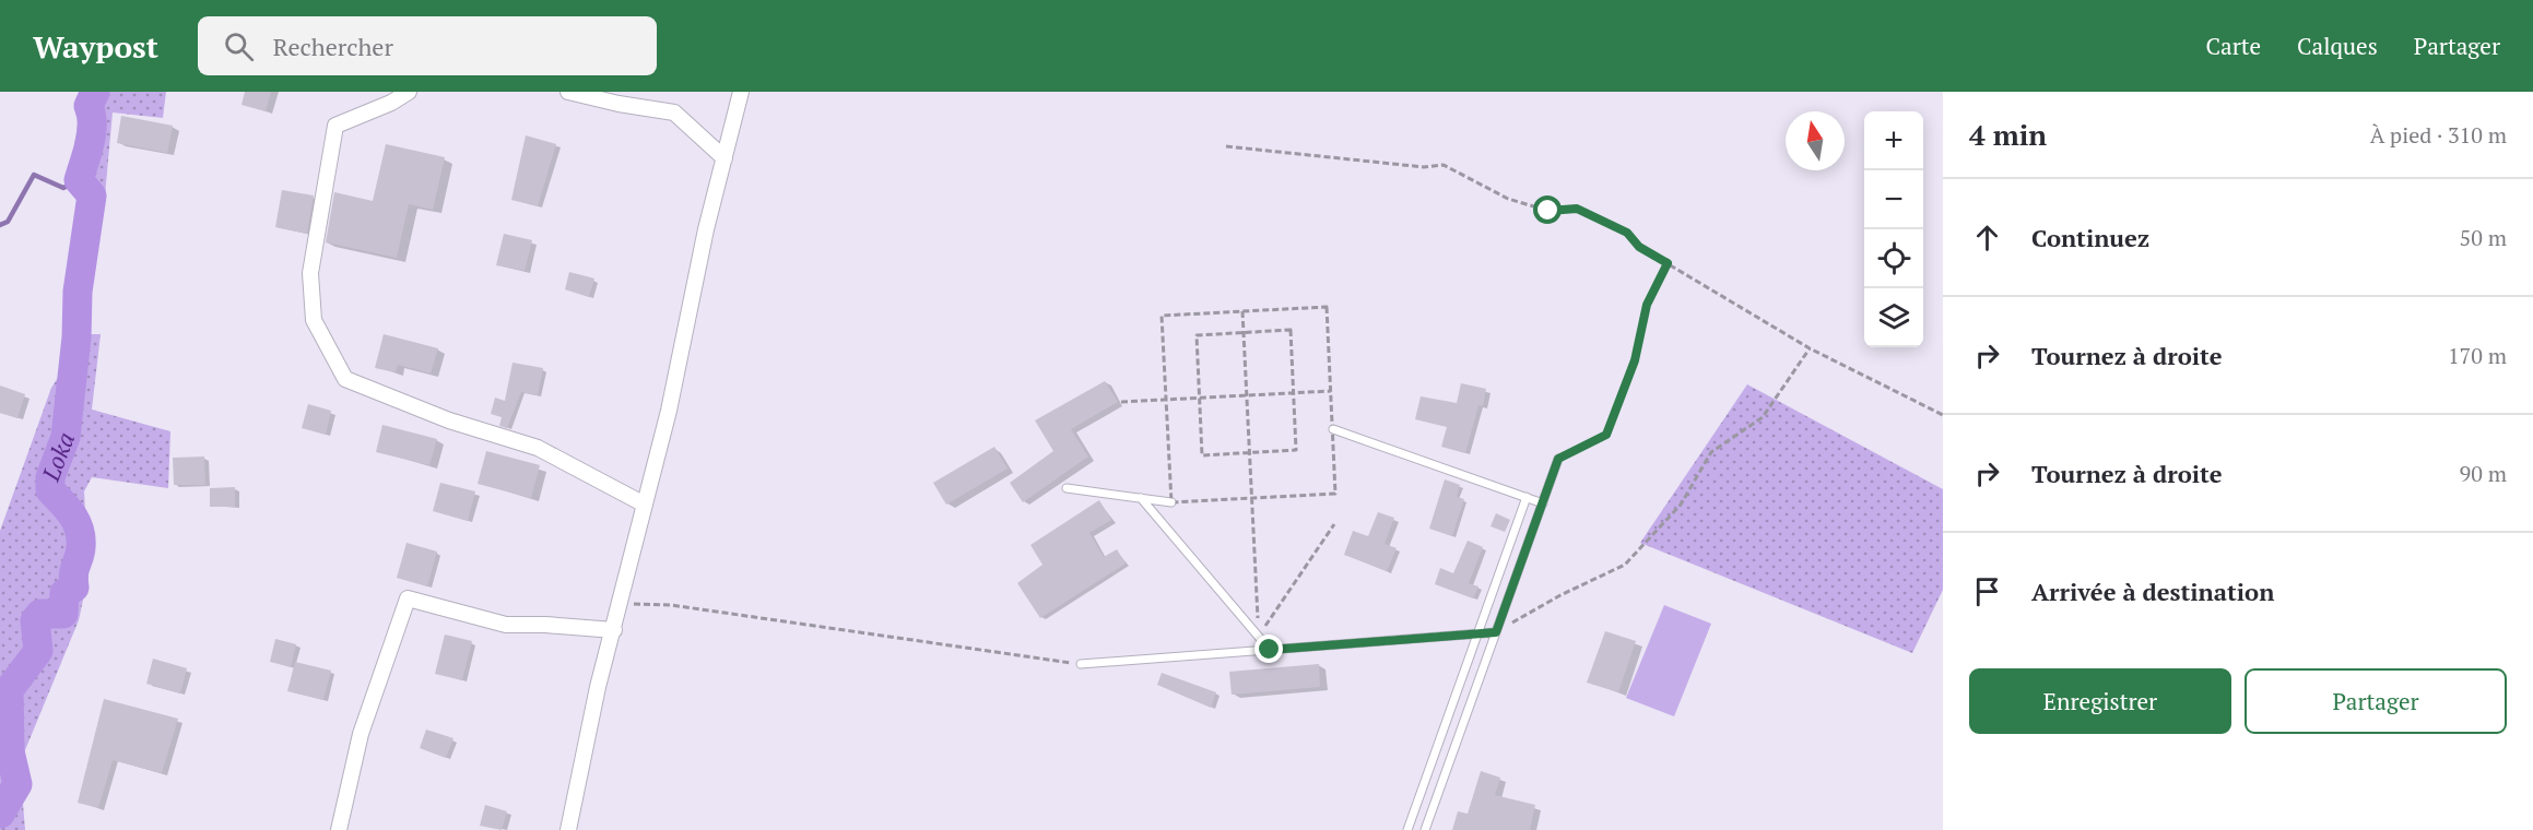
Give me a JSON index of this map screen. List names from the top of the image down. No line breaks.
{"water":["Loka"],"north":"top","page":{"header":"Waypost","search":"Rechercher","nav":["Carte","Calques","Partager"],"heading":["4 min","À pied · 310 m"],"map_buttons":["+","−"],"list":[["Continuez","50 m"],["Tournez à droite","170 m"],["Tournez à droite","90 m"],"Arrivée à destination"],"buttons":["Enregistrer","Partager"]}}
